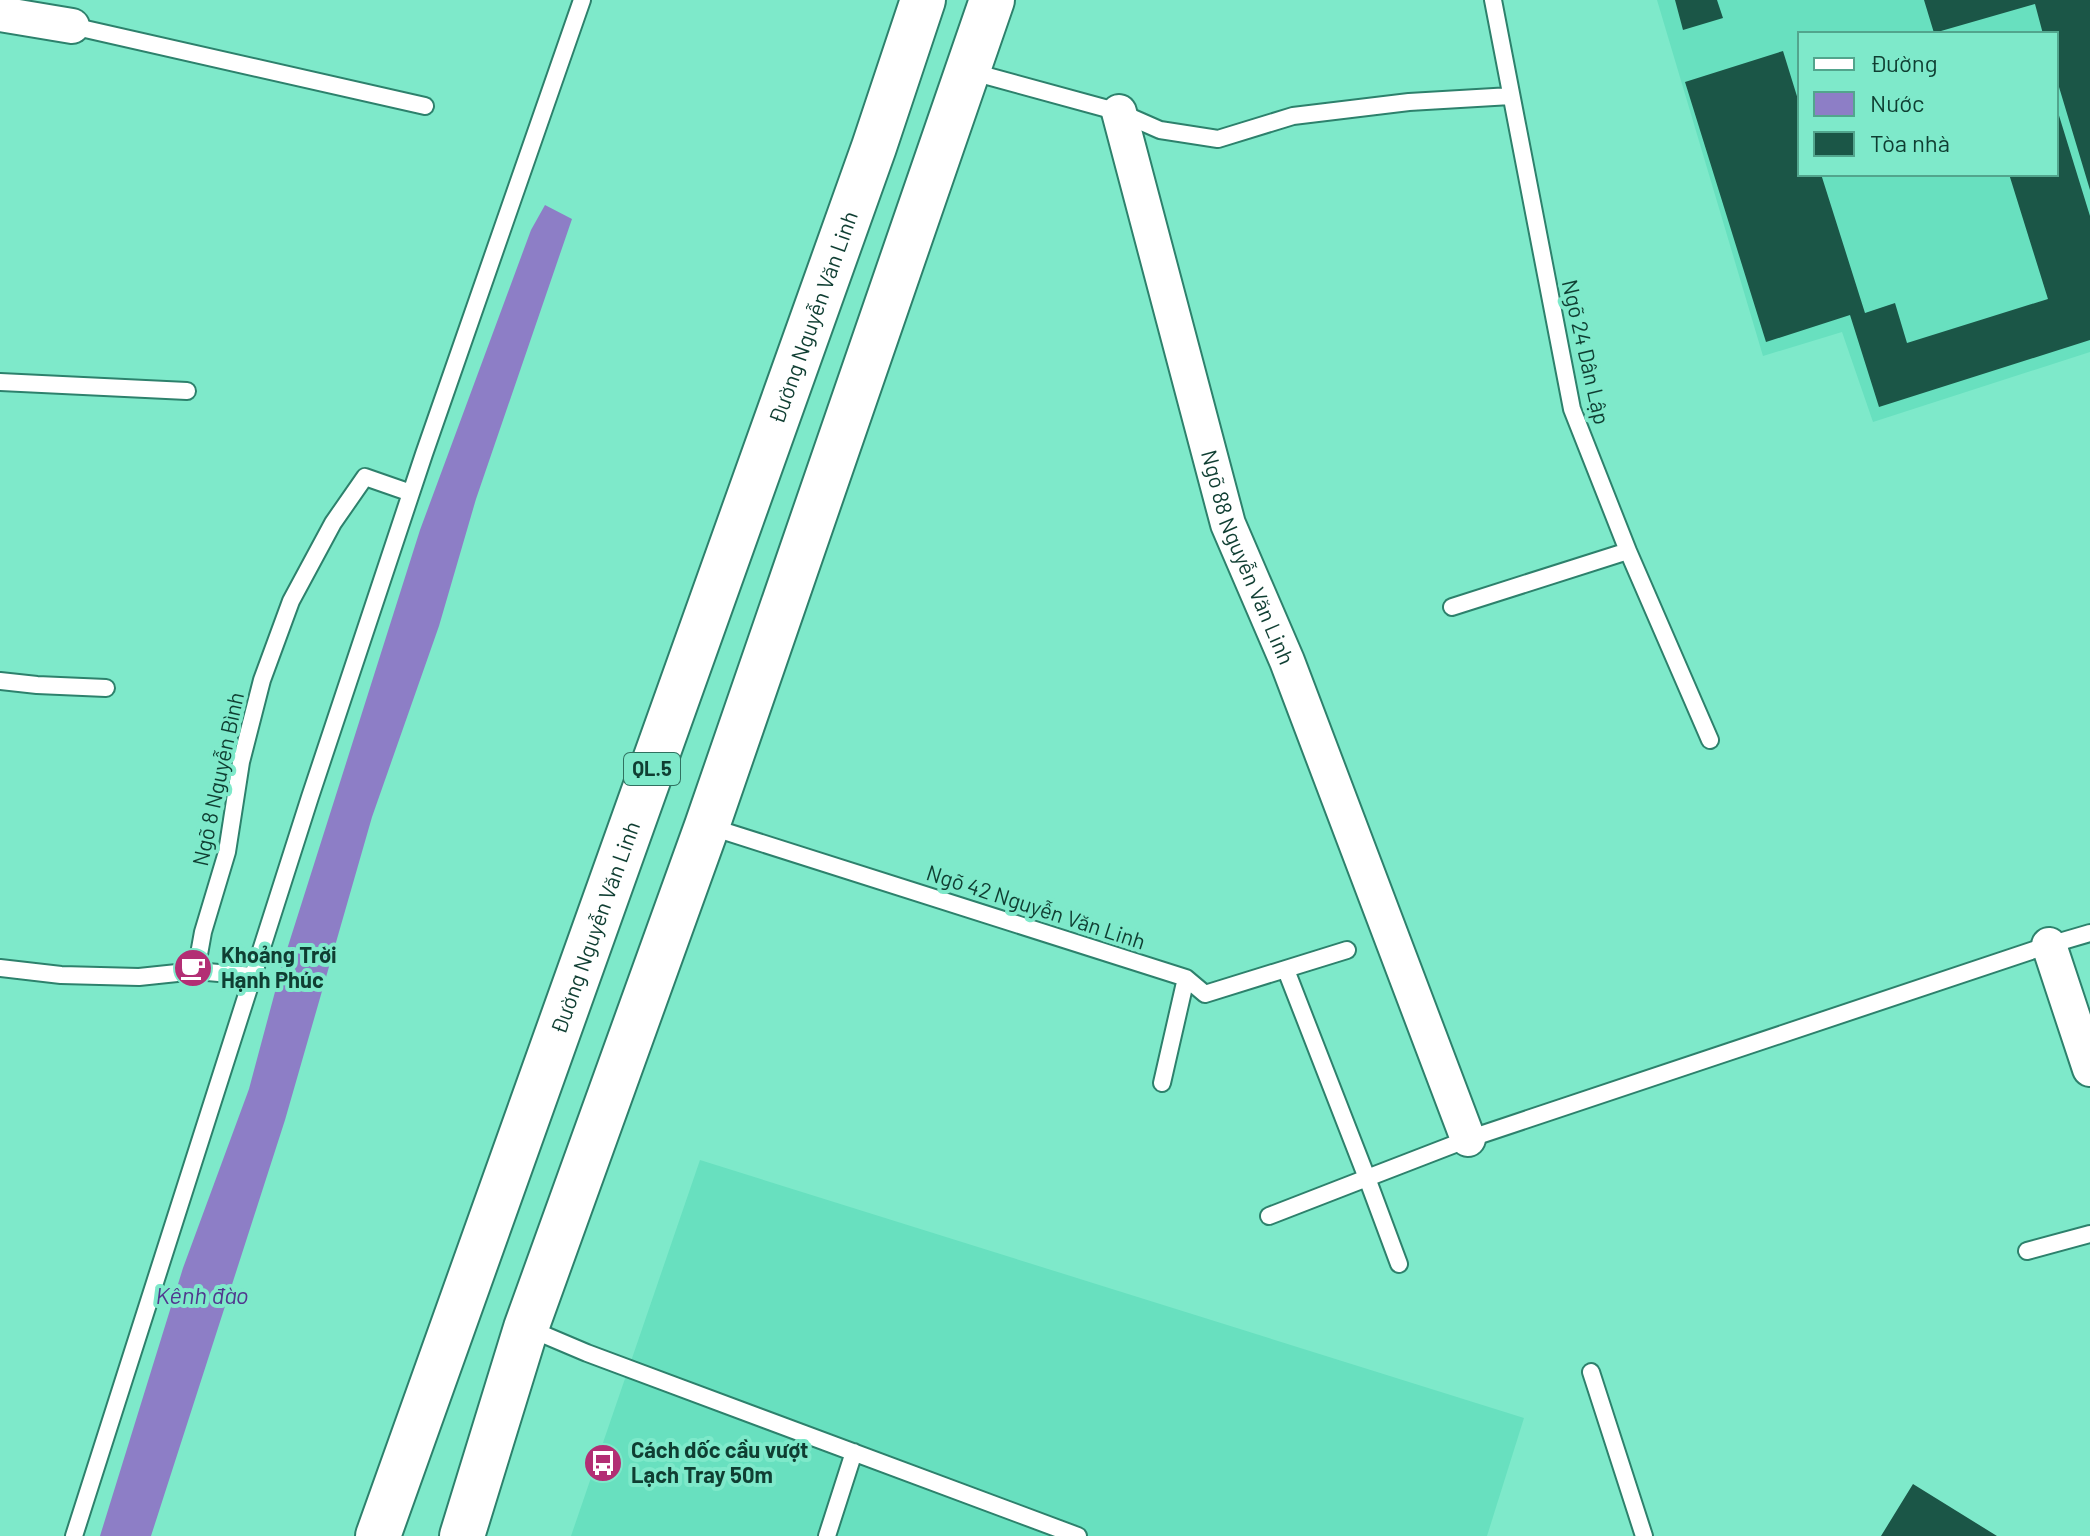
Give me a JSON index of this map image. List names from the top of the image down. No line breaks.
{"streets":{"highway":["Đường Nguyễn Văn Linh","QL.5"],"street":["Ngõ 88 Nguyễn Văn Linh"],"lane":["Ngõ 24 Dân Lập","Ngõ 8 Nguyễn Bình","Ngõ 42 Nguyễn Văn Linh"]},"water":["Kênh đào"],"places":{"cafe":["Khoảng Trời Hạnh Phúc"],"bus stop":["Cách dốc cầu vượt Lạch Tray 50m"]},"legend":["Đường","Nước","Tòa nhà"]}
